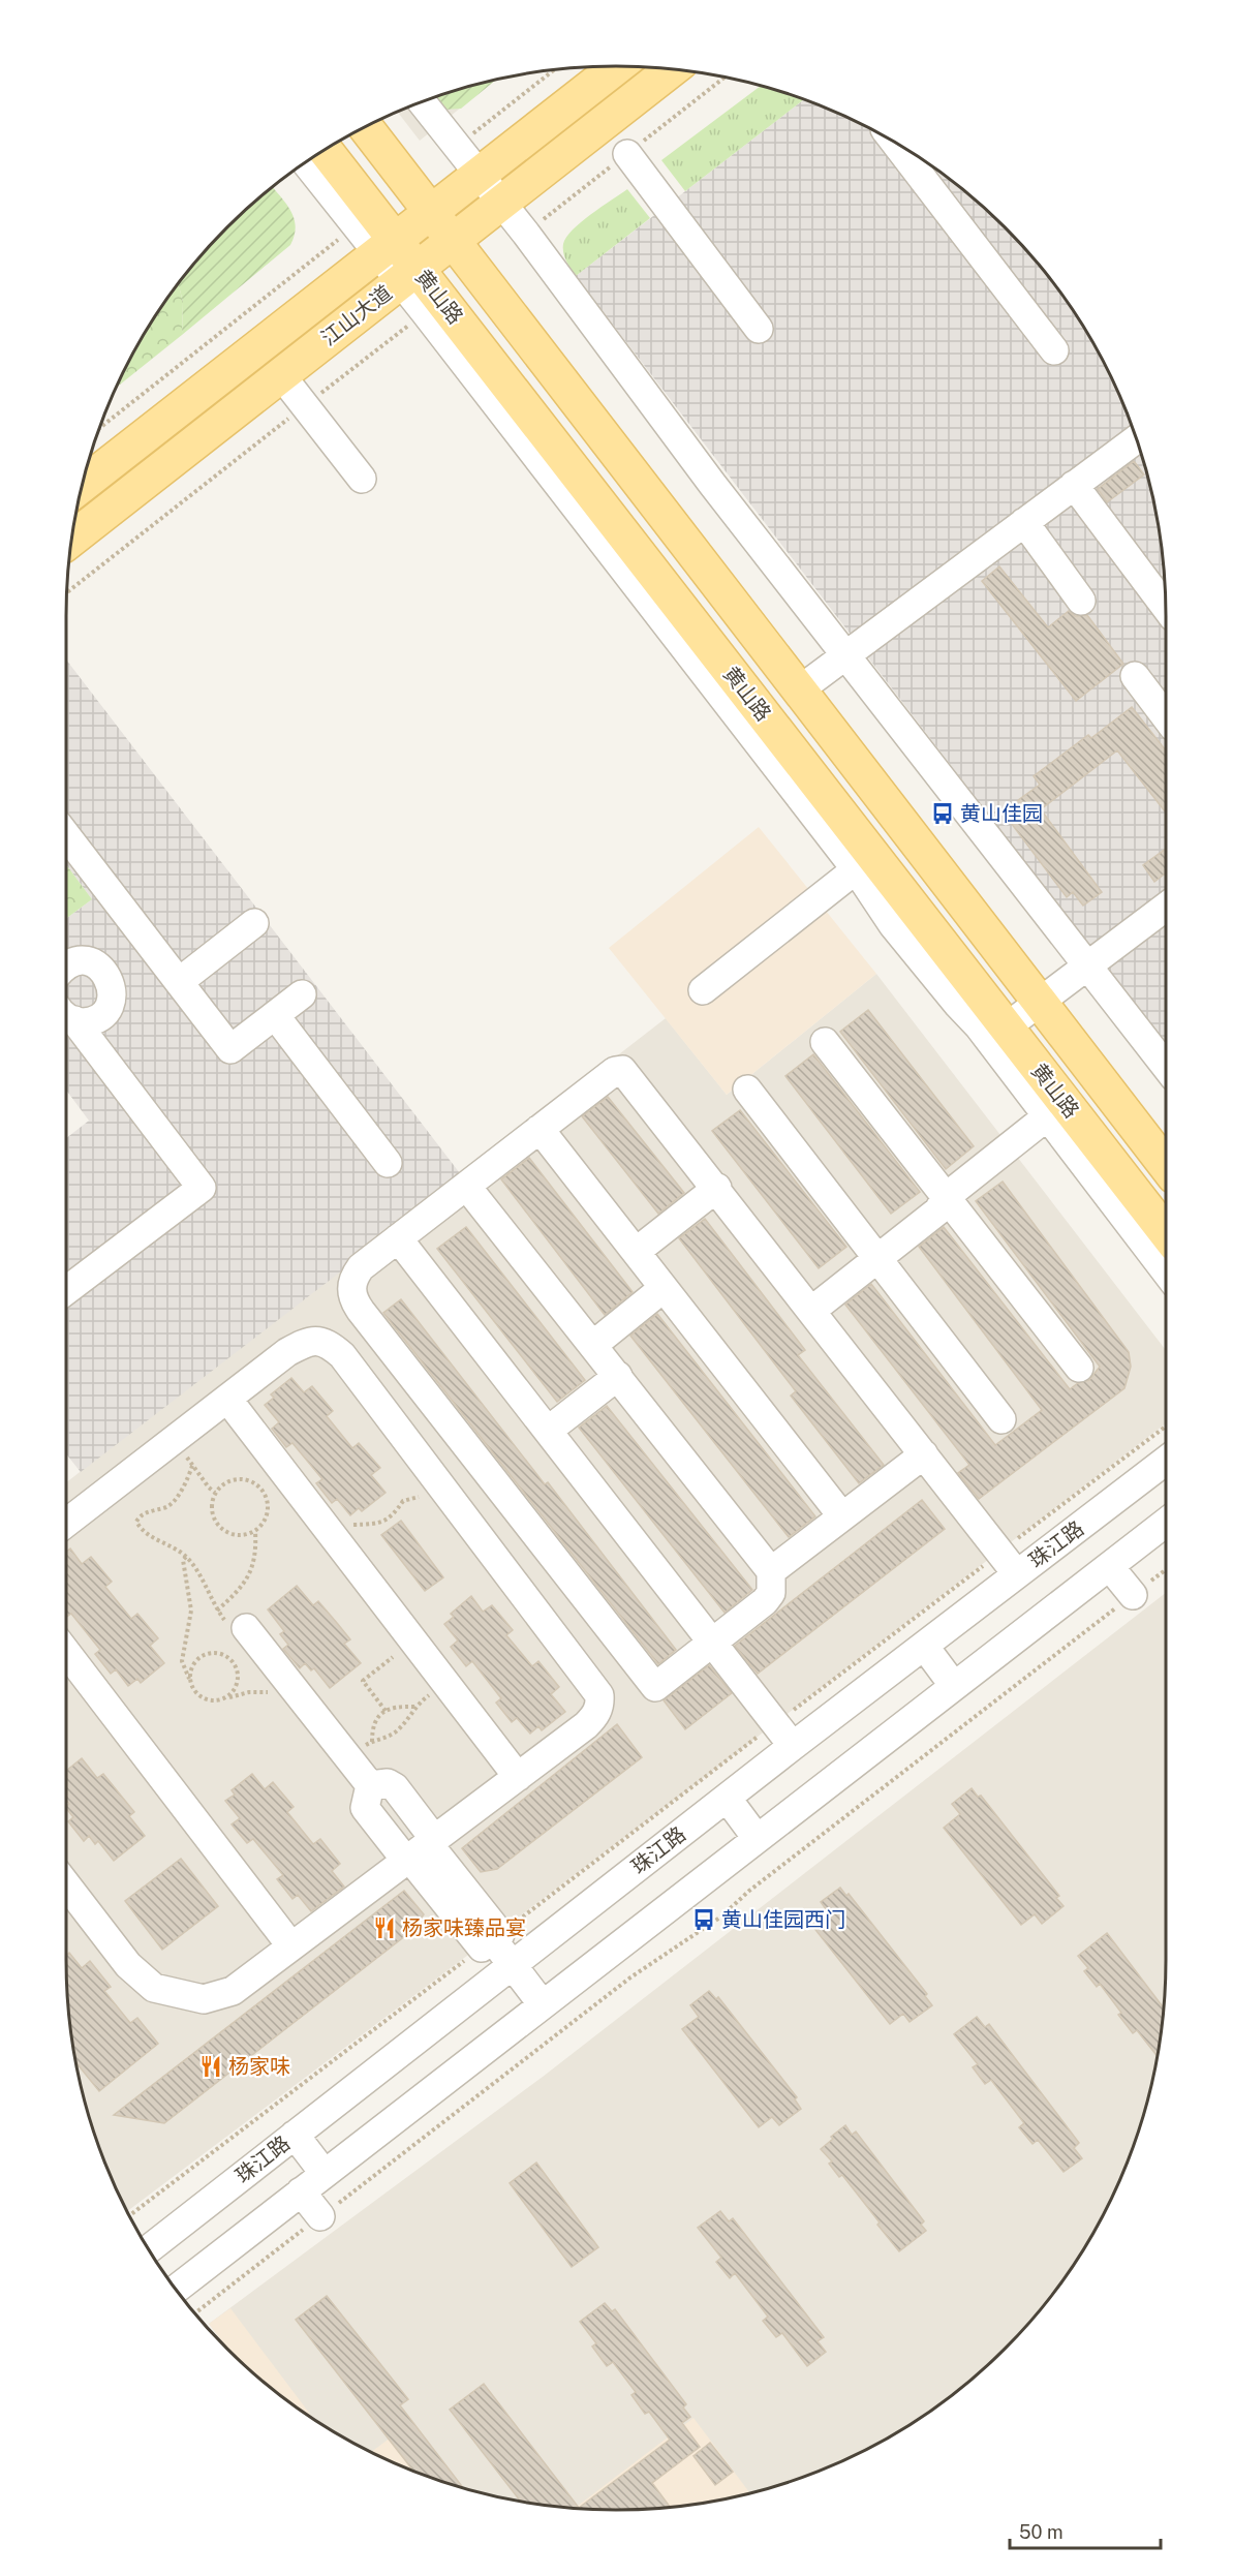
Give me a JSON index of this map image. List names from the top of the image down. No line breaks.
{"streets":{"main road":["黄山路","江山大道"],"street":["珠江路"]},"crossings":[["黄山路","江山大道"]],"places":{"bus stop":["黄山佳园","黄山佳园西门"],"restaurant":["杨家味臻品宴","杨家味"]},"scale_bar":"50 m"}
